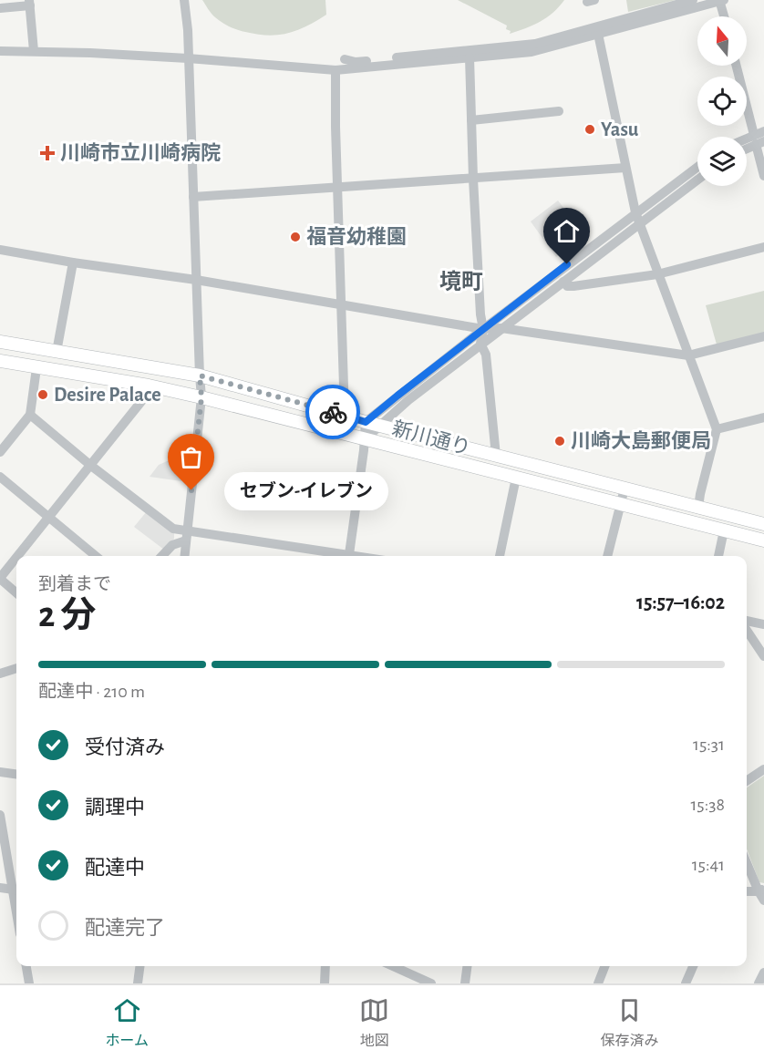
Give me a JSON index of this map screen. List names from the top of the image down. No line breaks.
{"streets":{"main road":["新川通り"]},"districts":["境町"],"places":{"other":["Yasu","福音幼稚園","Desire Palace","川崎大島郵便局","セブン-イレブン"],"health":["川崎市立川崎病院"]},"north":"top","page":{"bubble":"セブン-イレブン","heading":["2 分","到着まで","15:57–16:02"],"bar":"配達中 · 210 m","list":[["受付済み","15:31"],["調理中","15:38"],["配達中","15:41"],"配達完了"],"tabs":["ホーム","地図","保存済み"]}}
